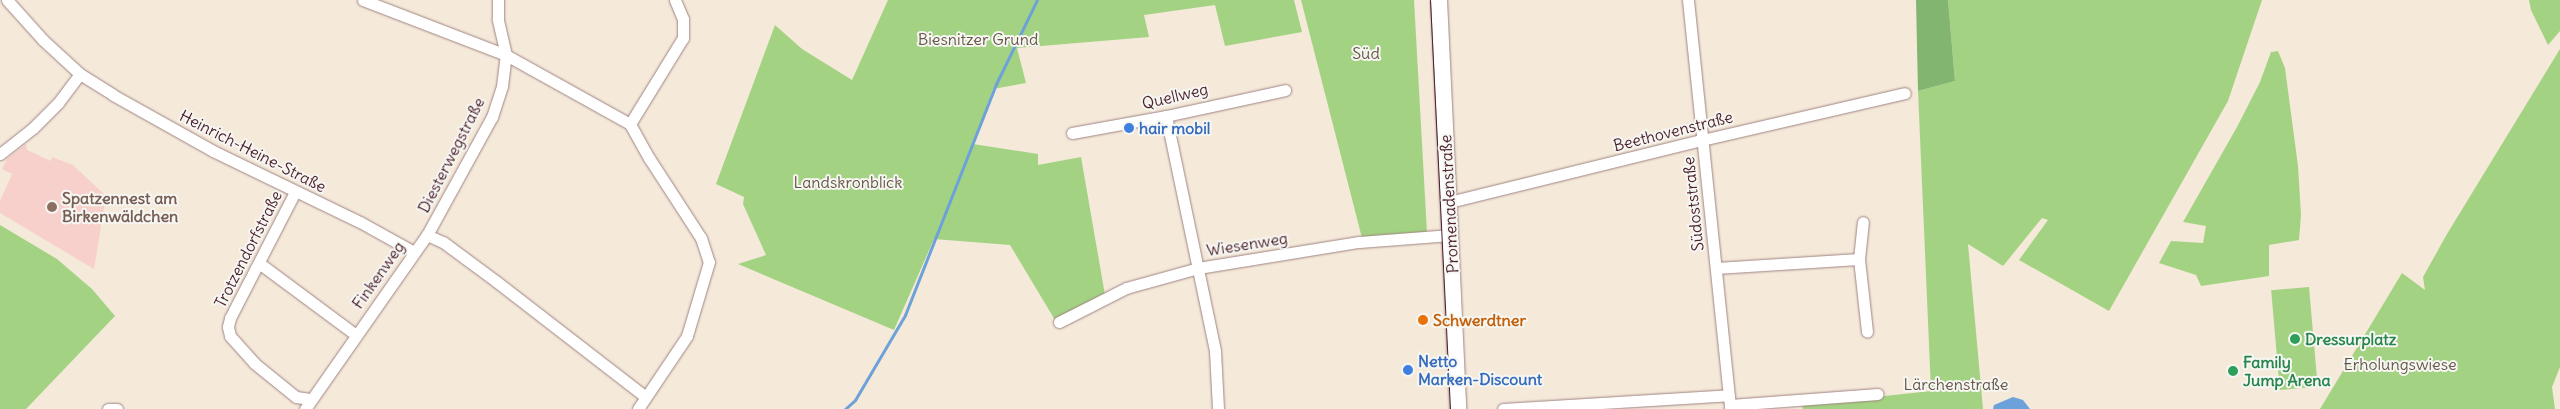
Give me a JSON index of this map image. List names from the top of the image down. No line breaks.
{"streets":{"main road":["Promenadenstraße"],"street":["Quellweg","Beethovenstraße","Heinrich-Heine-Straße","Diesterwegstraße","Südoststraße","Wiesenweg","Trotzendorfstraße","Finkenweg"]},"crossings":[["Beethovenstraße","Promenadenstraße"],["Beethovenstraße","Südoststraße"],["Heinrich-Heine-Straße","Trotzendorfstraße"],["Heinrich-Heine-Straße","Finkenweg"],["Diesterwegstraße","Finkenweg"],["Promenadenstraße","Wiesenweg"],["Trotzendorfstraße","Finkenweg"]],"parks":["Biesnitzer Grund","Süd","Landskronblick","Erholungswiese","Lärchenstraße"],"places":["hair mobil","Spatzennest am Birkenwäldchen","Schwerdtner","Dressurplatz","Netto Marken-Discount","Family Jump Arena"]}
